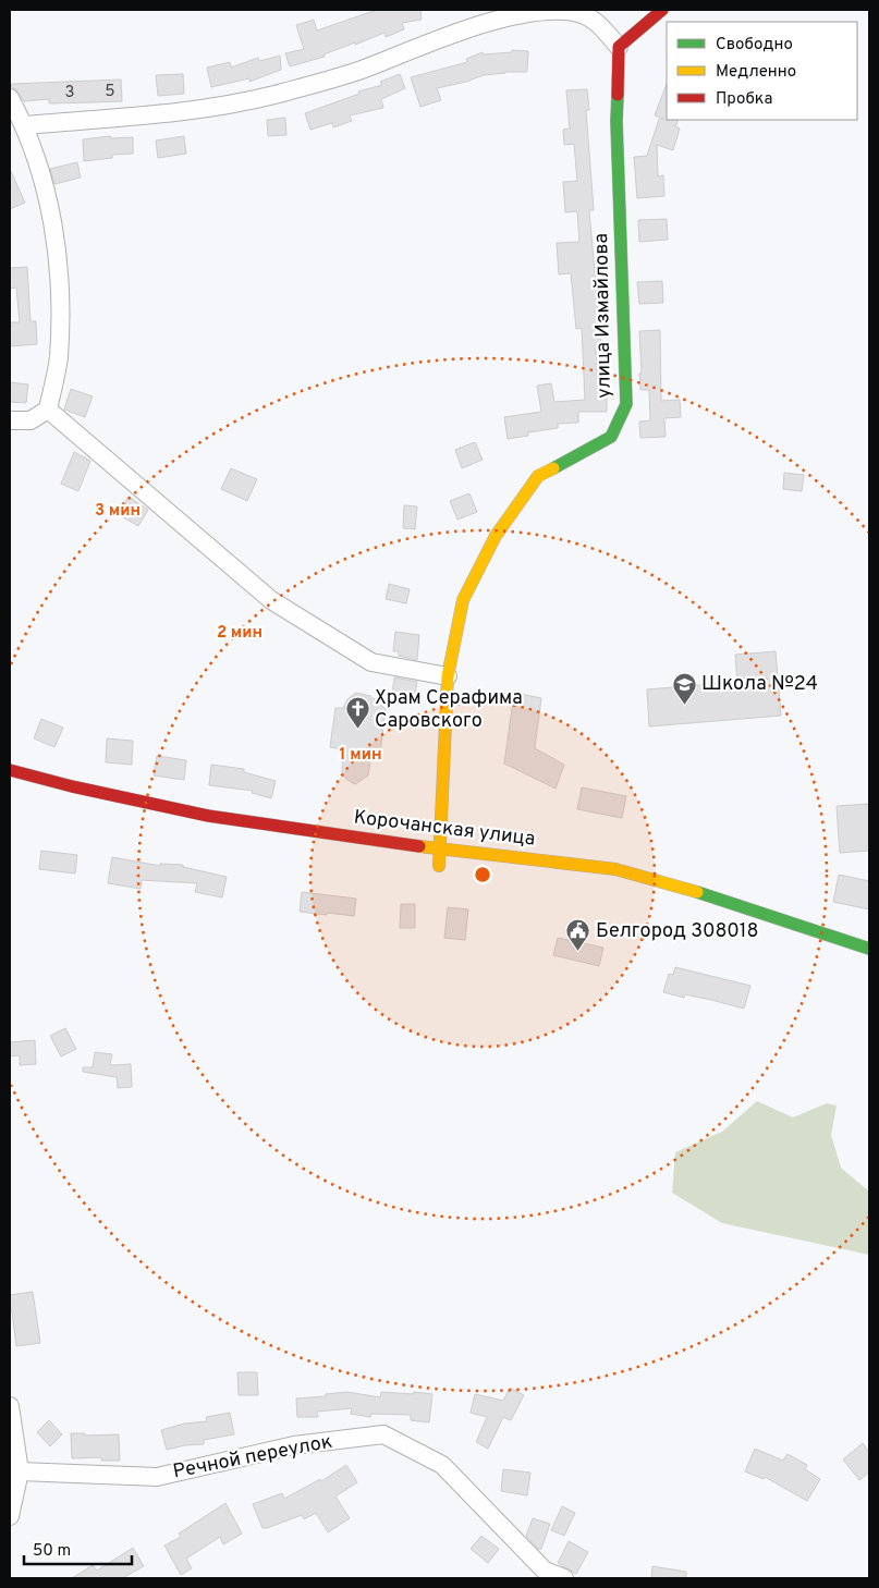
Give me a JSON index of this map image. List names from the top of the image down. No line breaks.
{"streets":{"street":["улица Измайлова","Корочанская улица","Речной переулок"]},"crossings":[["улица Измайлова","Корочанская улица"]],"places":{"school or university":["Школа №24"],"church":["Храм Серафима Саровского"],"public building":["Белгород 308018"]},"house_numbers":["5","3"],"legend":["Свободно","Медленно","Пробка"],"scale_bar":"50 m","rings":["3 мин","2 мин","1 мин"]}
